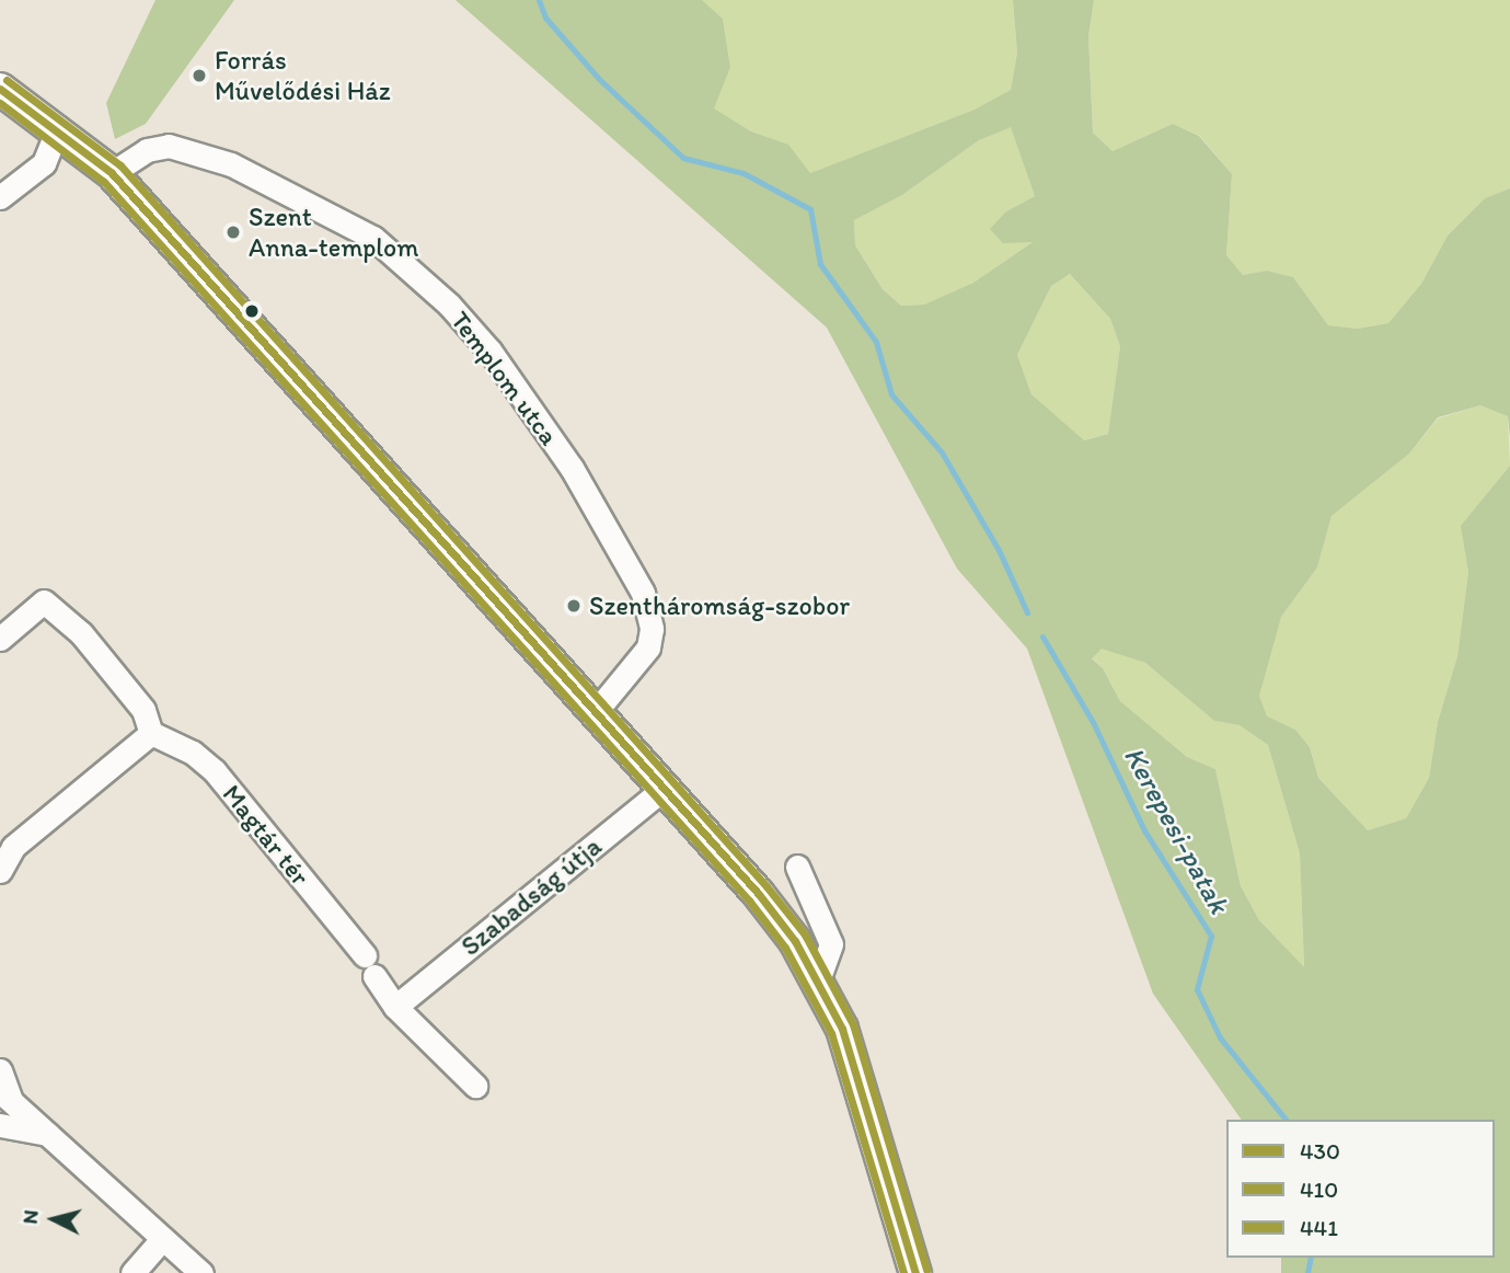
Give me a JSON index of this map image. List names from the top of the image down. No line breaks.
{"streets":{"street":["Templom utca","Magtár tér","Szabadság útja"]},"crossings":[["Magtár tér","Szabadság útja"]],"water":["Kerepesi-patak"],"places":["Forrás Művelődési Ház","Szent Anna-templom","Szentháromság-szobor"],"lines":["transit line 441","transit line 430","transit line 410"],"legend":["430","410","441"],"north":"left"}
